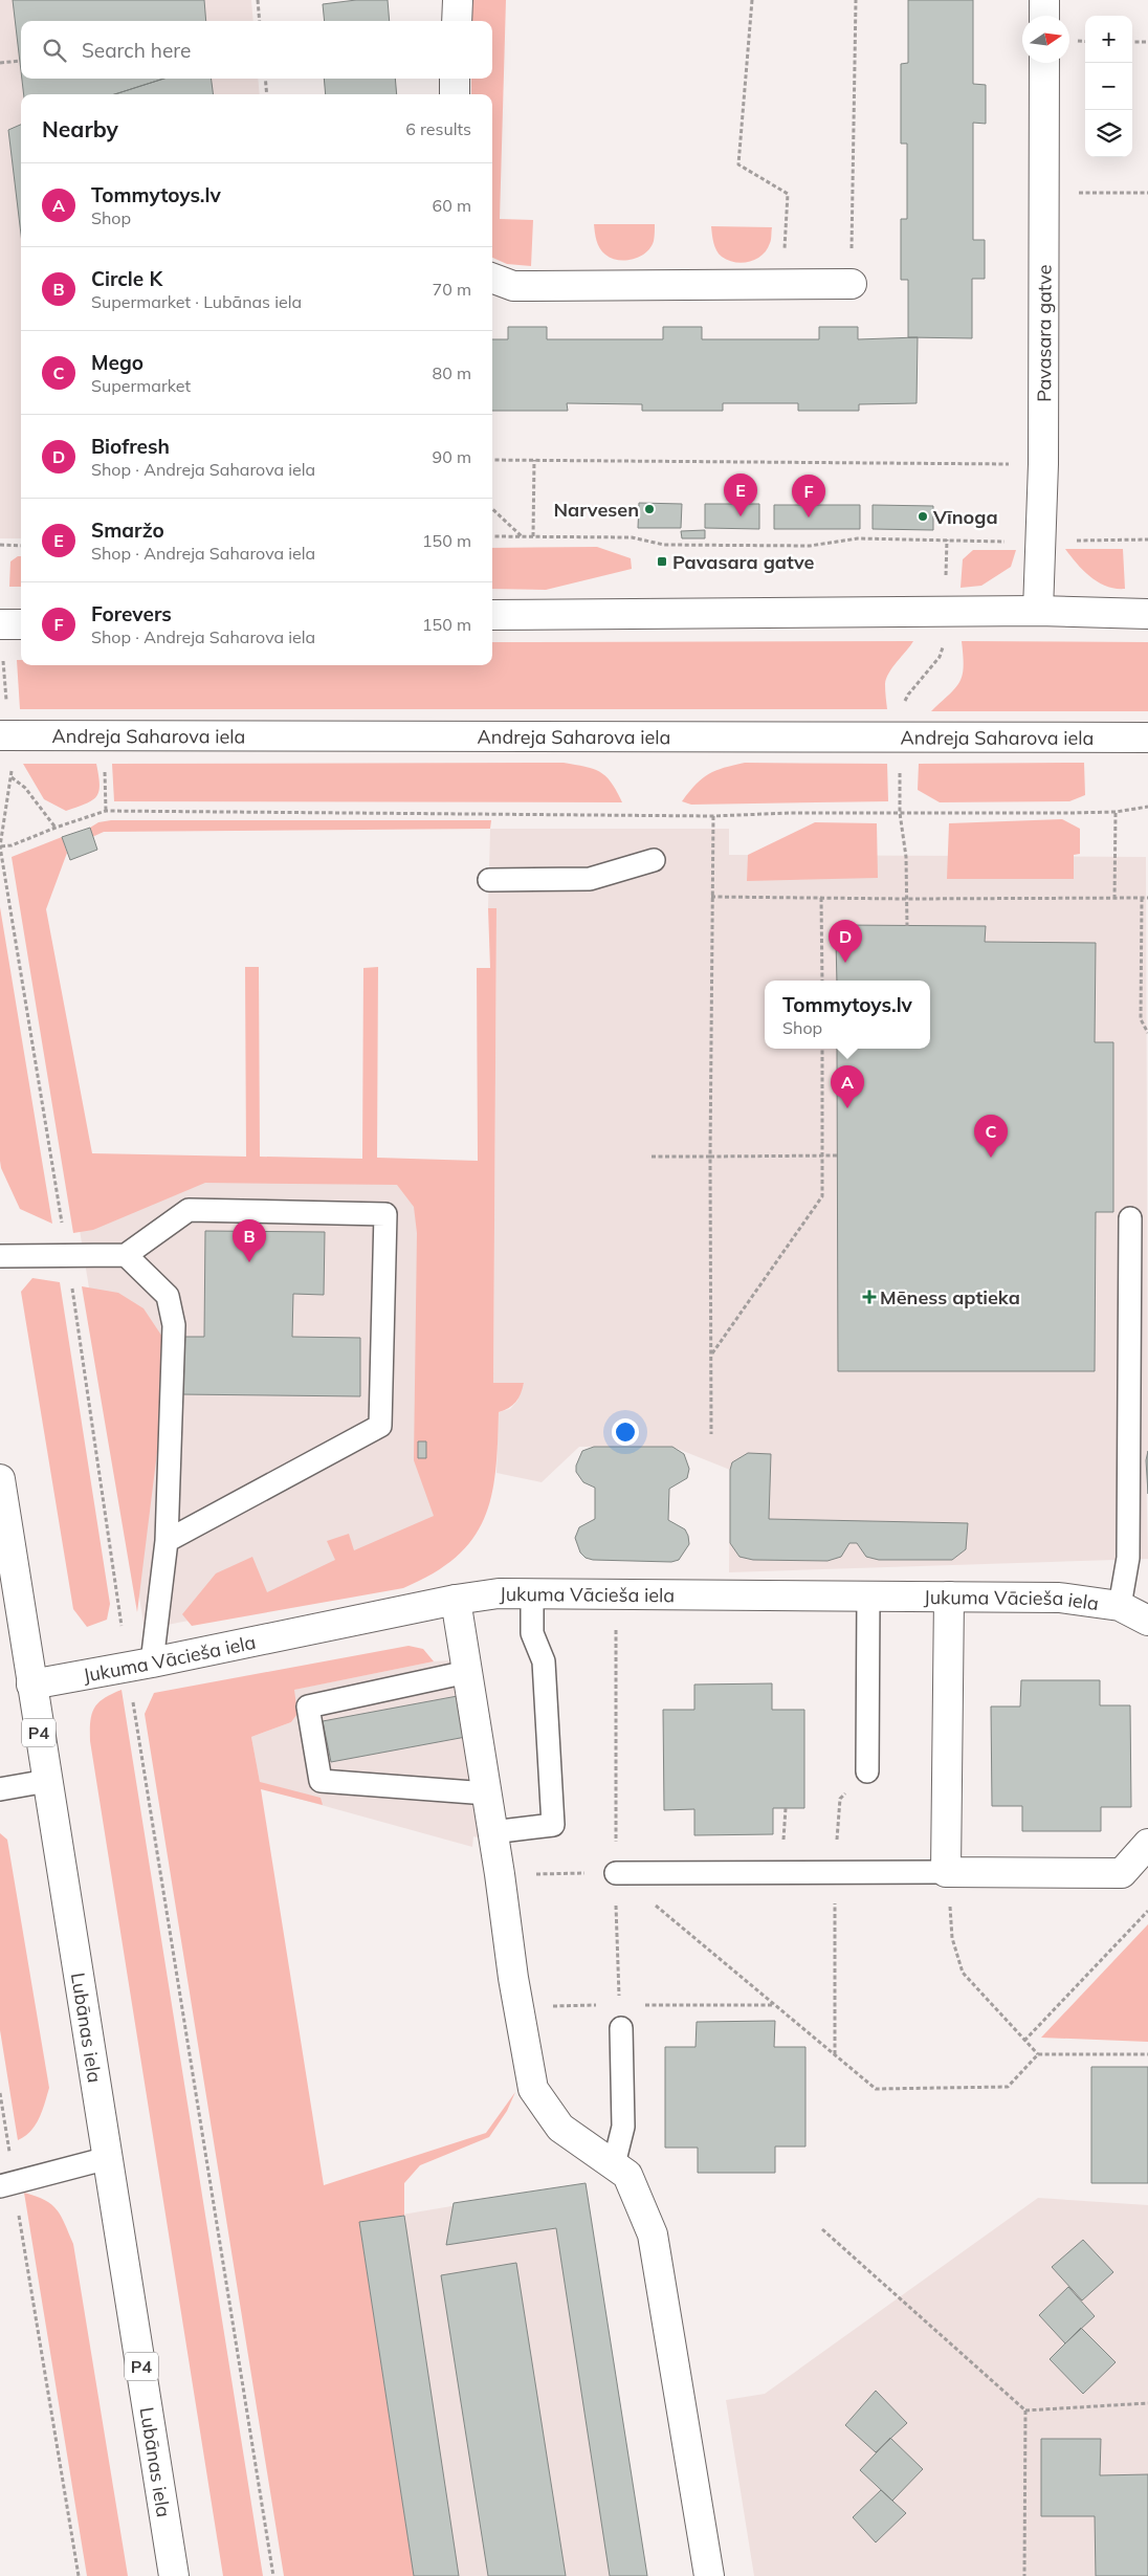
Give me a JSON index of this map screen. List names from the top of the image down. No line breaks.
{"streets":{"street":["Pavasara gatve","Andreja Saharova iela","Jukuma Vācieša iela","P4","Lubānas iela"]},"crossings":[["Jukuma Vācieša iela","Lubānas iela"]],"places":{"other":["Narvesen","Vīnoga"],"transit":["Pavasara gatve"],"health":["Mēness aptieka"]},"north":"right","page":{"map_buttons":["+","−"],"search":"Search here","heading":["Nearby","6 results"],"list":[{"mark":"A","name":"Tommytoys.lv","note":"Shop","value":"60 m"},{"mark":"B","name":"Circle K","note":"Supermarket · Lubānas iela","value":"70 m"},{"mark":"C","name":"Mego","note":"Supermarket","value":"80 m"},{"mark":"D","name":"Biofresh","note":"Shop · Andreja Saharova iela","value":"90 m"},{"mark":"E","name":"Smaržo","note":"Shop · Andreja Saharova iela","value":"150 m"},{"mark":"F","name":"Forevers","note":"Shop · Andreja Saharova iela","value":"150 m"}],"pins":["E","F","D","A","C","B"],"popup":["Tommytoys.lv","Shop"]}}
